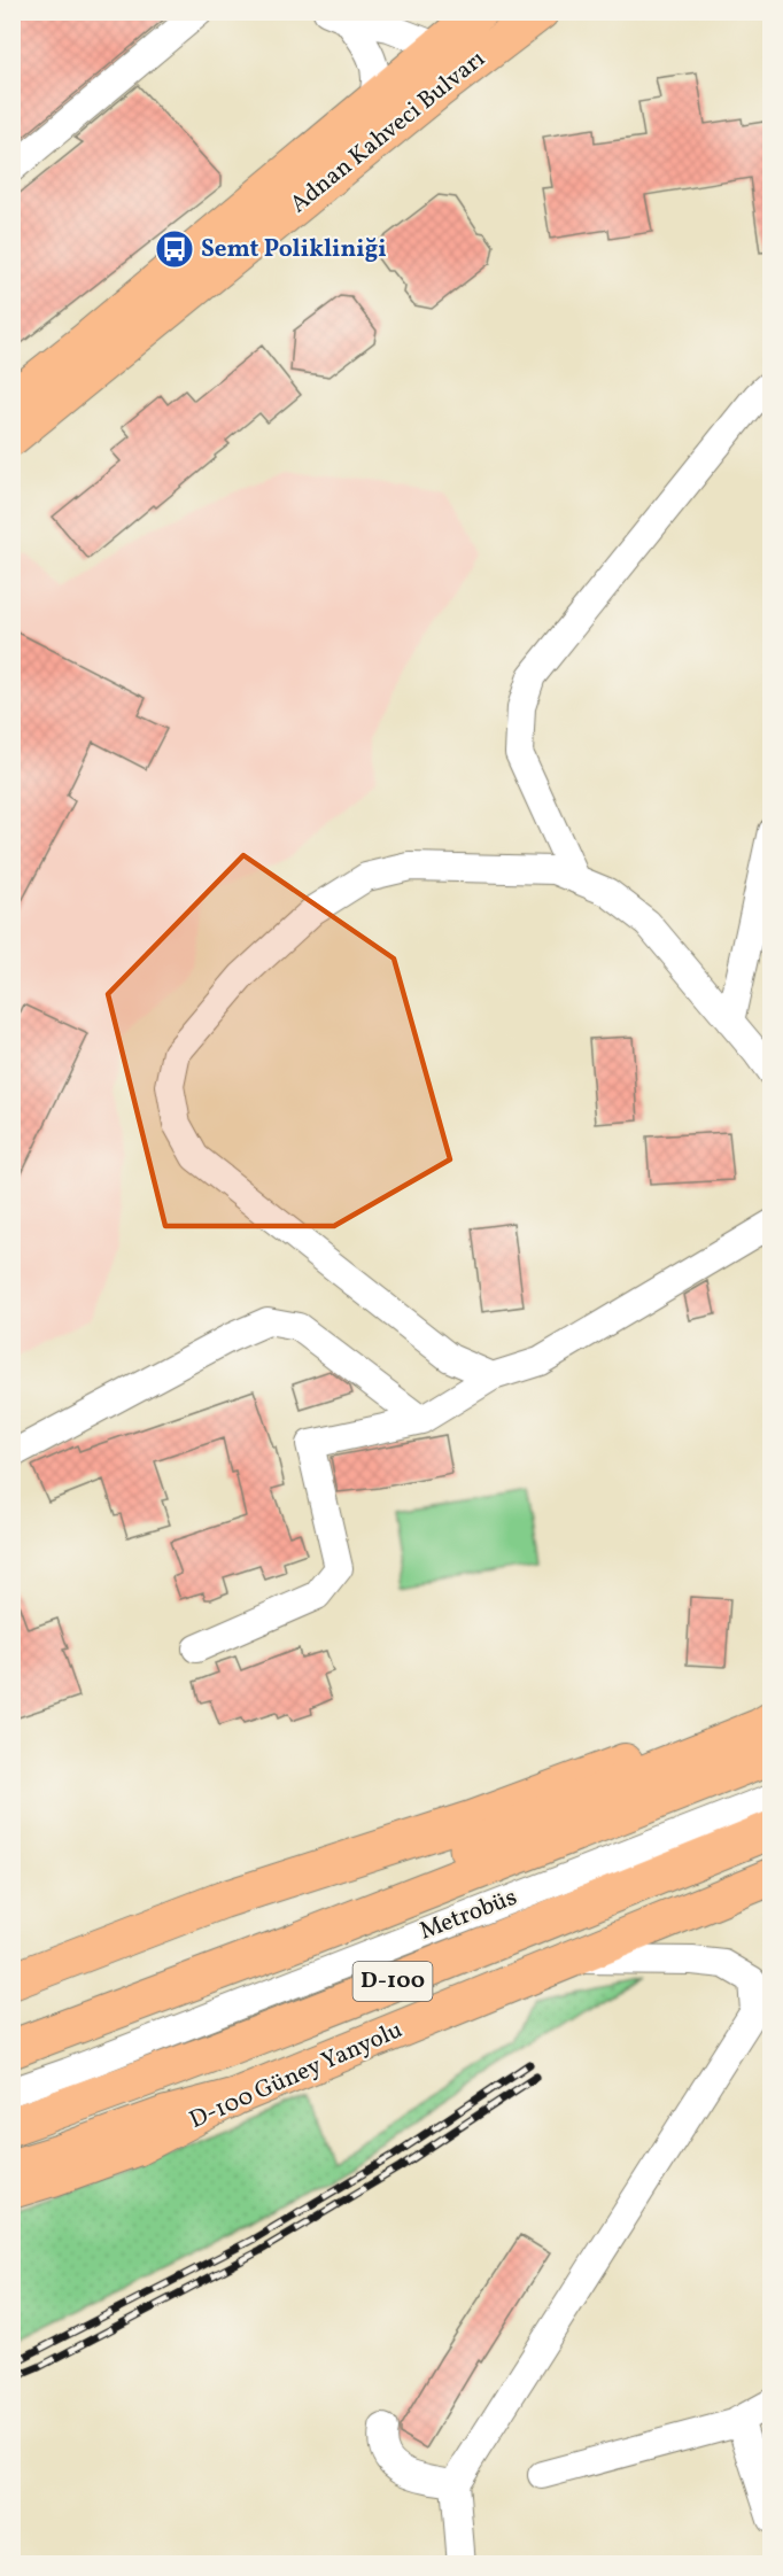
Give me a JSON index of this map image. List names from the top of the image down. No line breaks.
{"streets":{"highway":["D-100"],"main road":["Adnan Kahveci Bulvarı","D-100 Güney Yanyolu"],"street":["Metrobüs"]},"places":{"bus stop":["Semt Polikliniği"]}}
